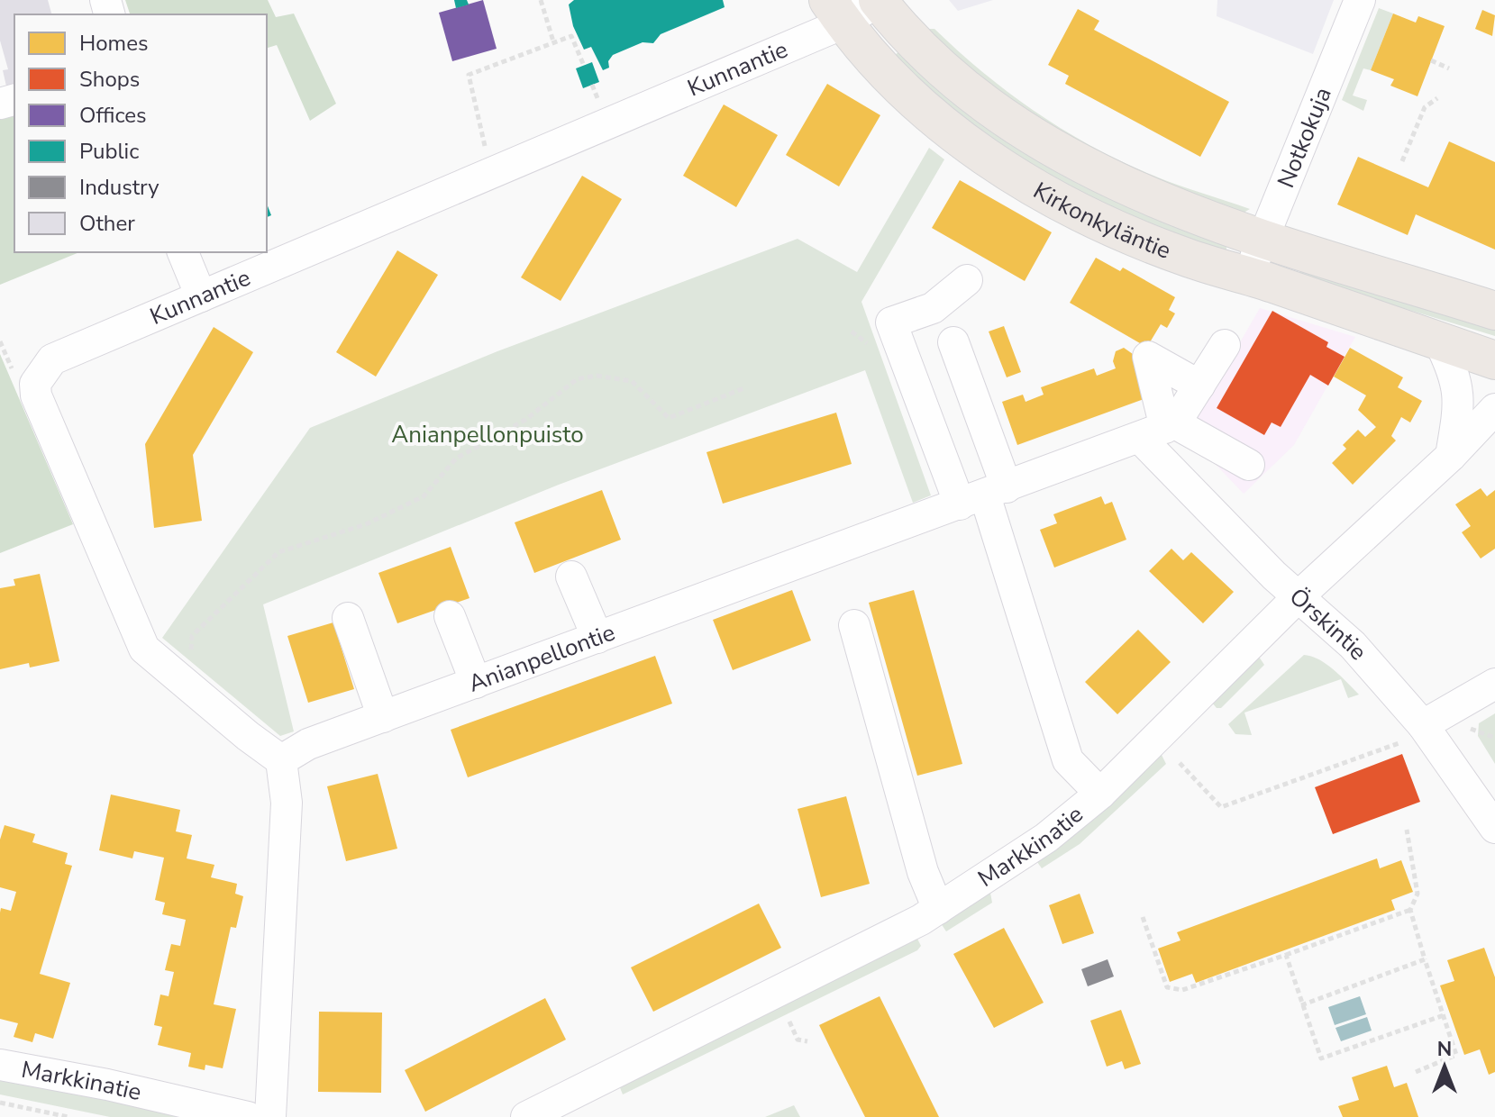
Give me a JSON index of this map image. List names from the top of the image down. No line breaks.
{"streets":{"main road":["Kirkonkyläntie"],"street":["Kunnantie","Notkokuja","Örskintie","Anianpellontie","Markkinatie"]},"crossings":[["Kunnantie","Kirkonkyläntie"],["Kunnantie","Anianpellontie"],["Notkokuja","Kirkonkyläntie"],["Örskintie","Anianpellontie"],["Örskintie","Markkinatie"]],"parks":["Anianpellonpuisto"],"legend":["Homes","Shops","Offices","Public","Industry","Other"],"north":"top"}
